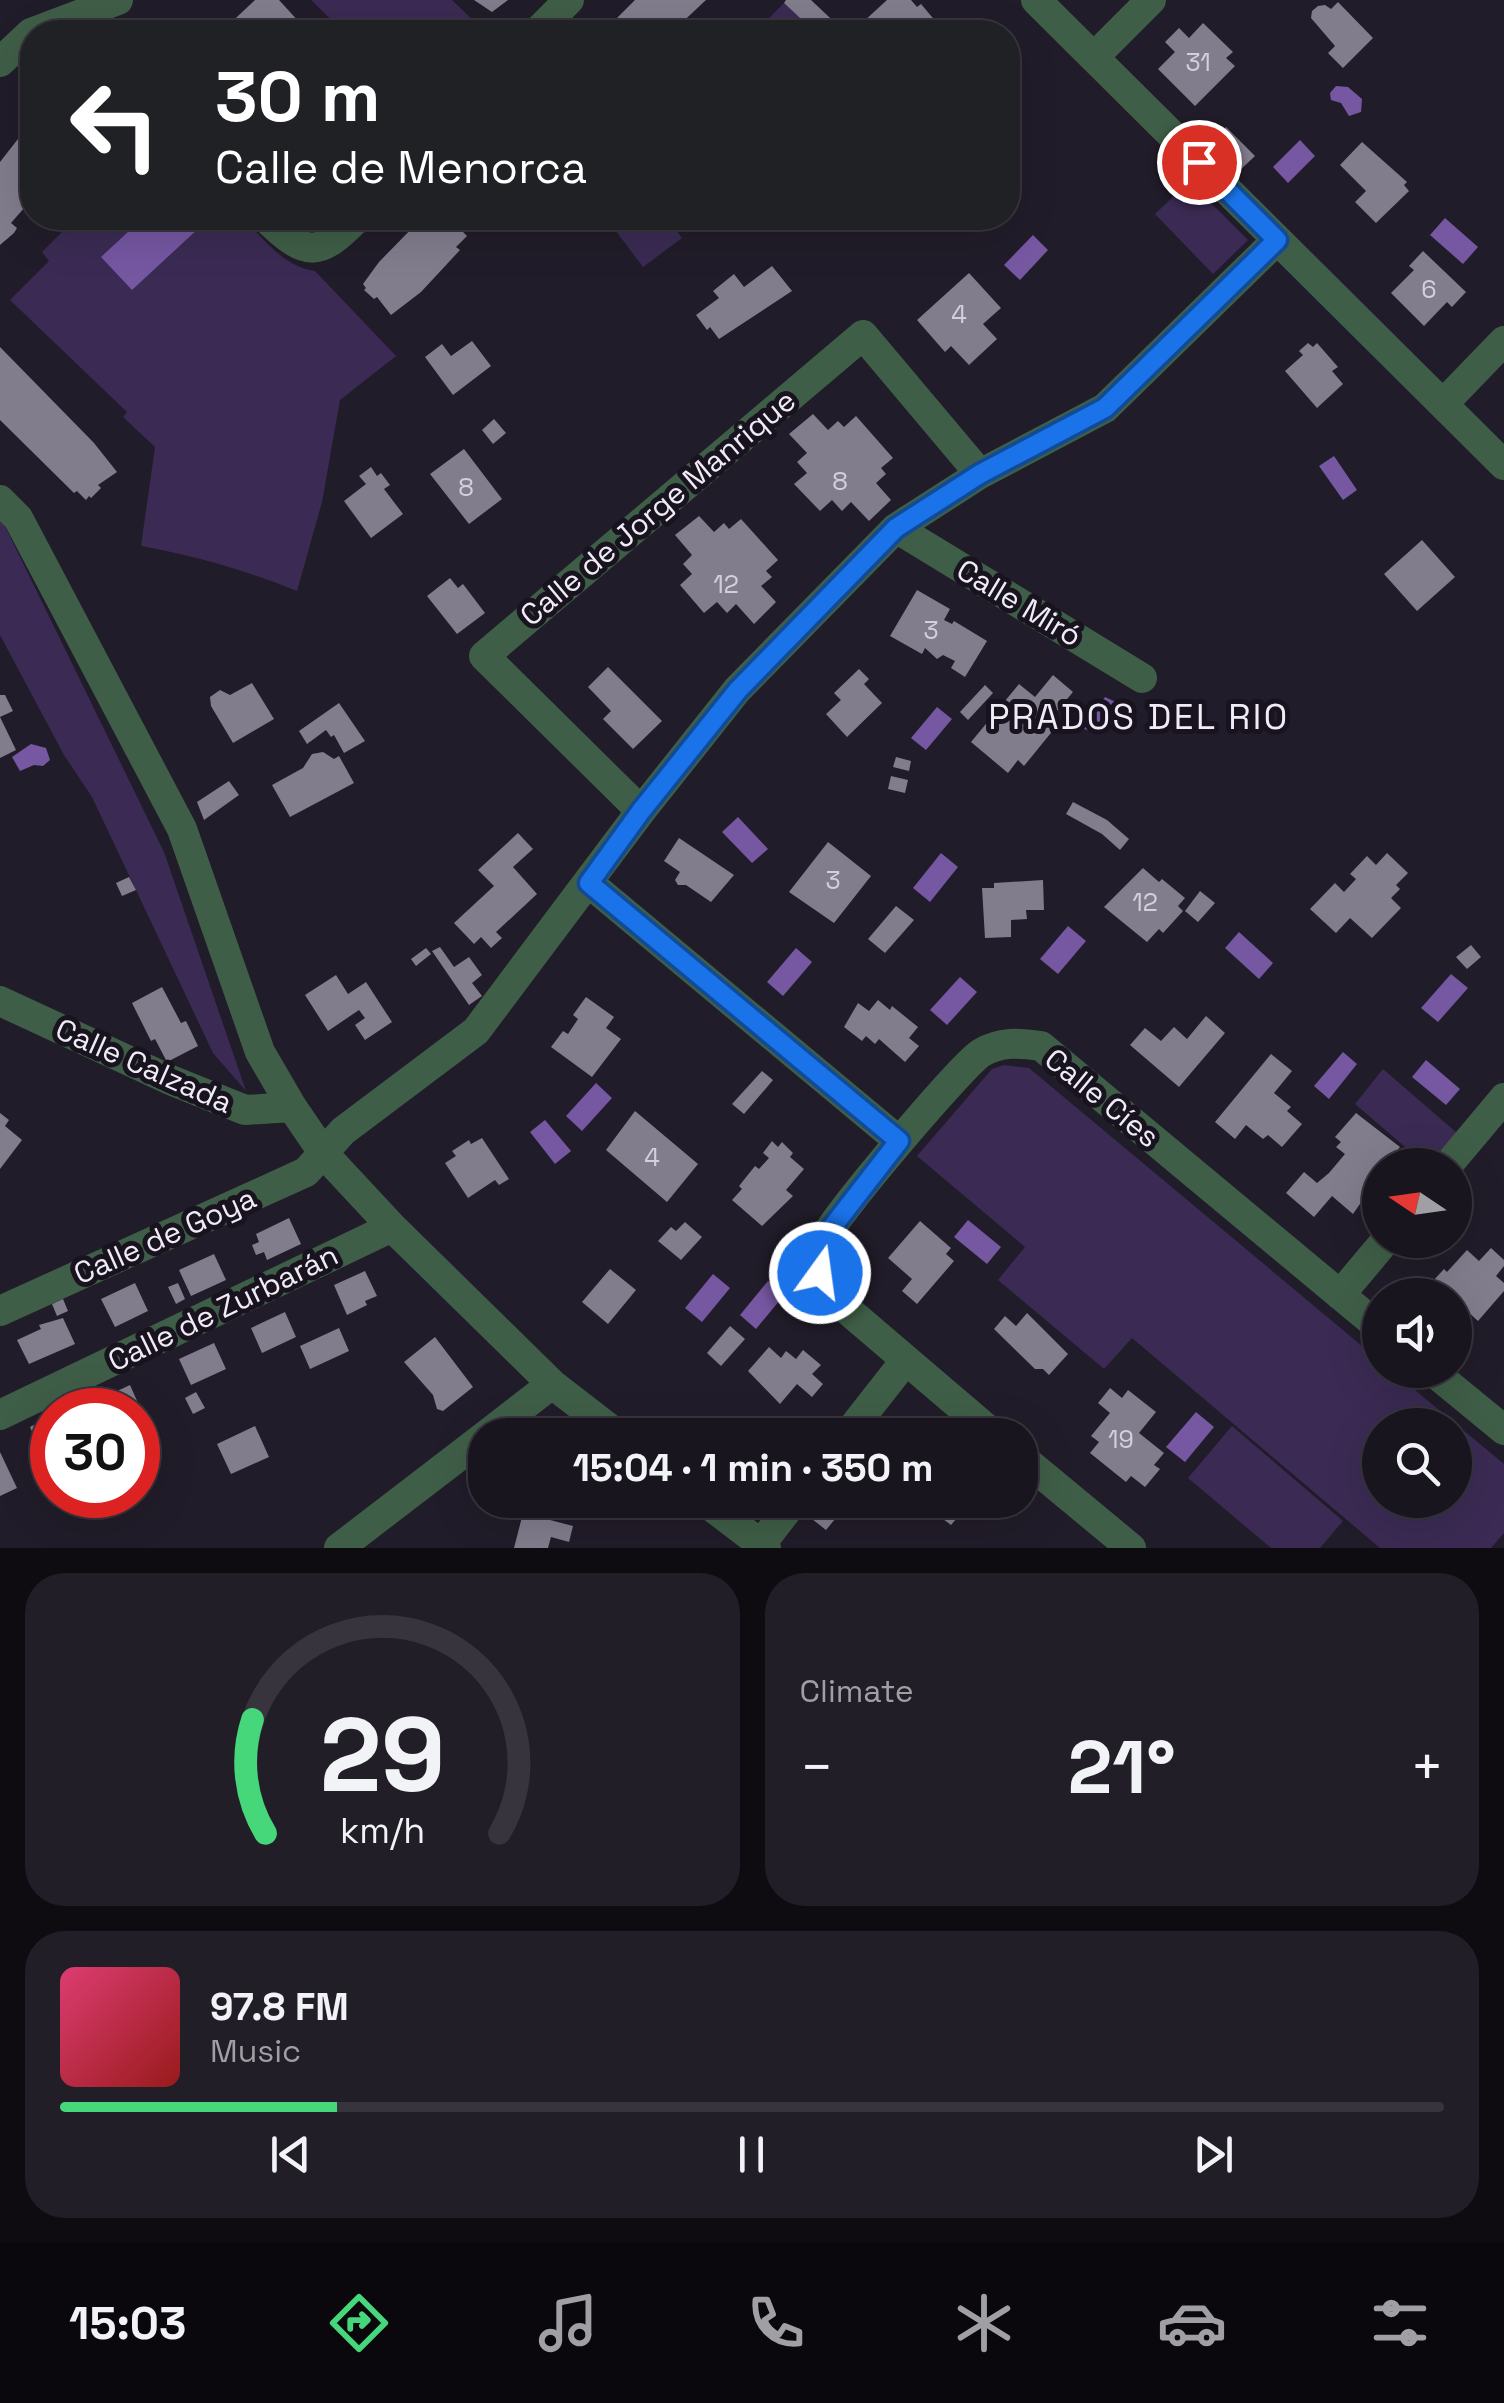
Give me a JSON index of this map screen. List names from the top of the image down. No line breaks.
{"streets":{"street":["Calle de Jorge Manrique","Calle Miró","Calle Calzada","Calle Cíes","Calle de Goya","Calle de Zurbarán"]},"crossings":[["Calle de Jorge Manrique","Calle de Goya"],["Calle Miró","Calle de Goya"]],"districts":["PRADOS DEL RIO"],"house_numbers":["31","6","4","8","8","12","3","3","12","4","19"],"north":"left","page":{"turn":["30 m","Calle de Menorca"],"limit":"30","trip":"15:04 · 1 min · 350 m","tile":"Climate","heat":["−","21°","+"],"song":["97.8 FM","Music"],"tabs":"15:03","gauge":["29","km/h"]}}
